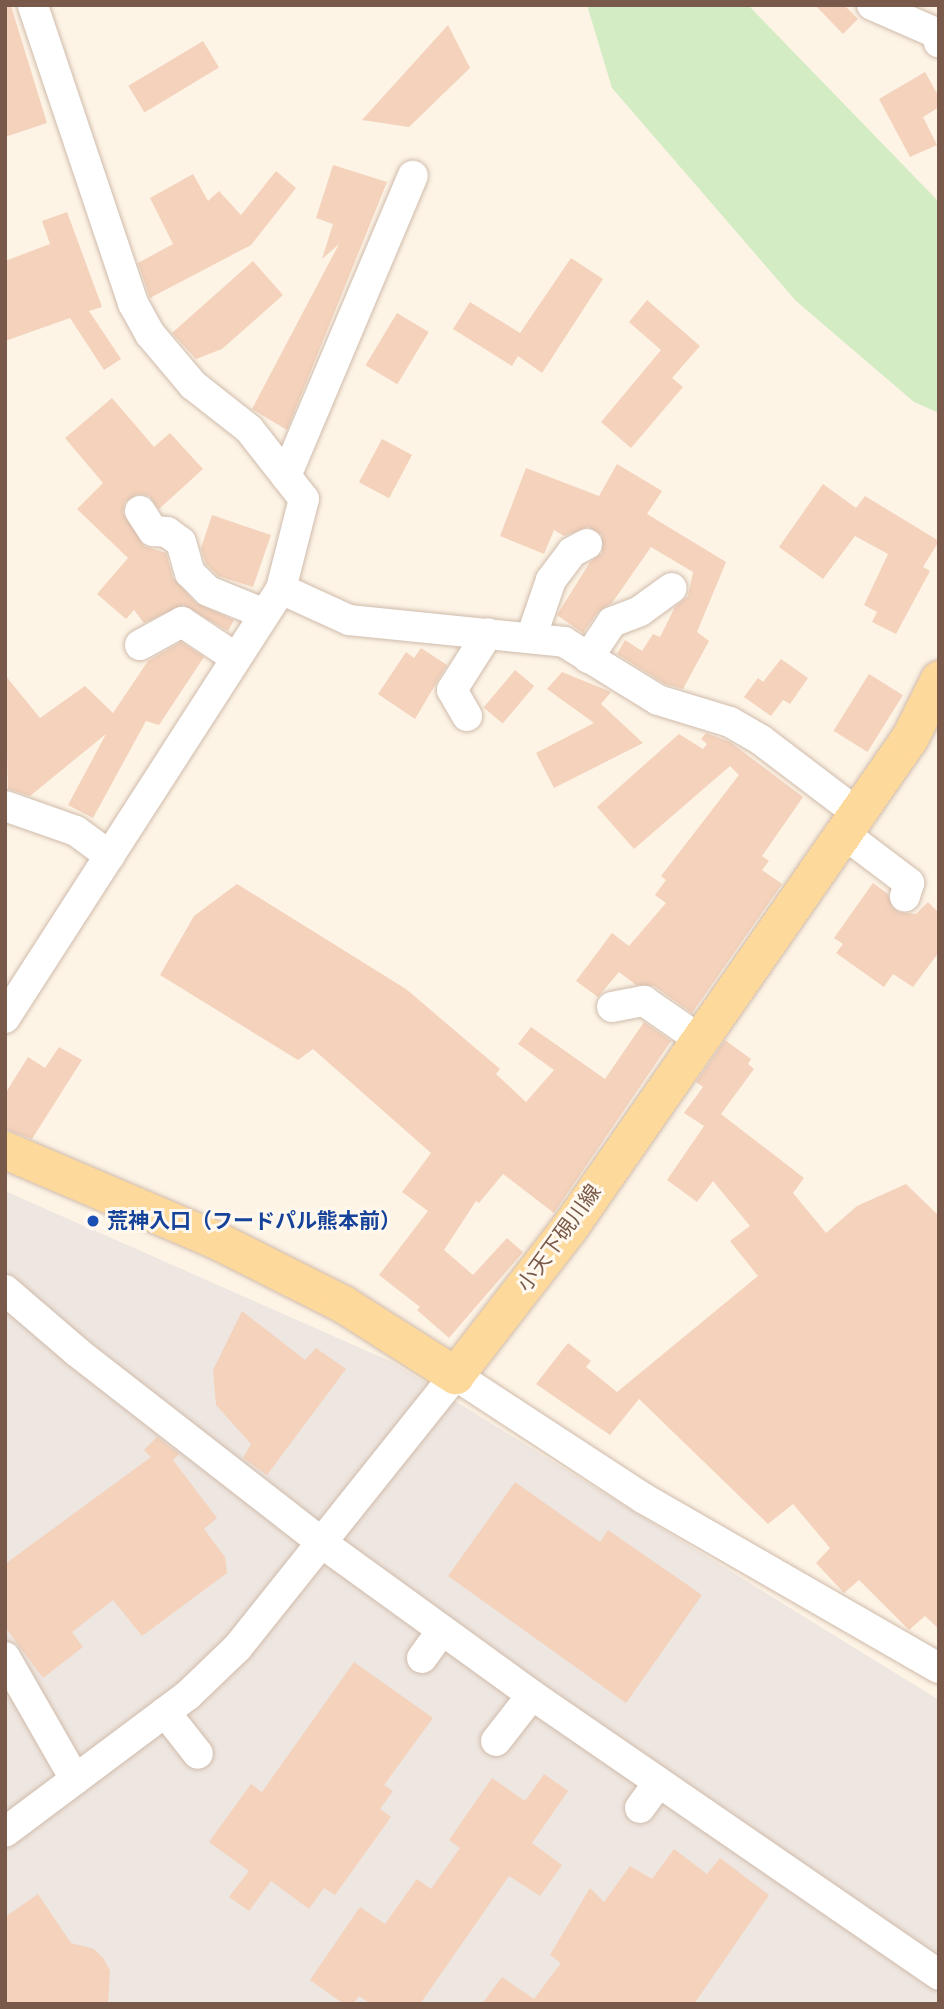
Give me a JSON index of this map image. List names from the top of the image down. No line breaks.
{"streets":{"main road":["小天下硯川線"]},"places":["荒神入口（フードパル熊本前）"]}
